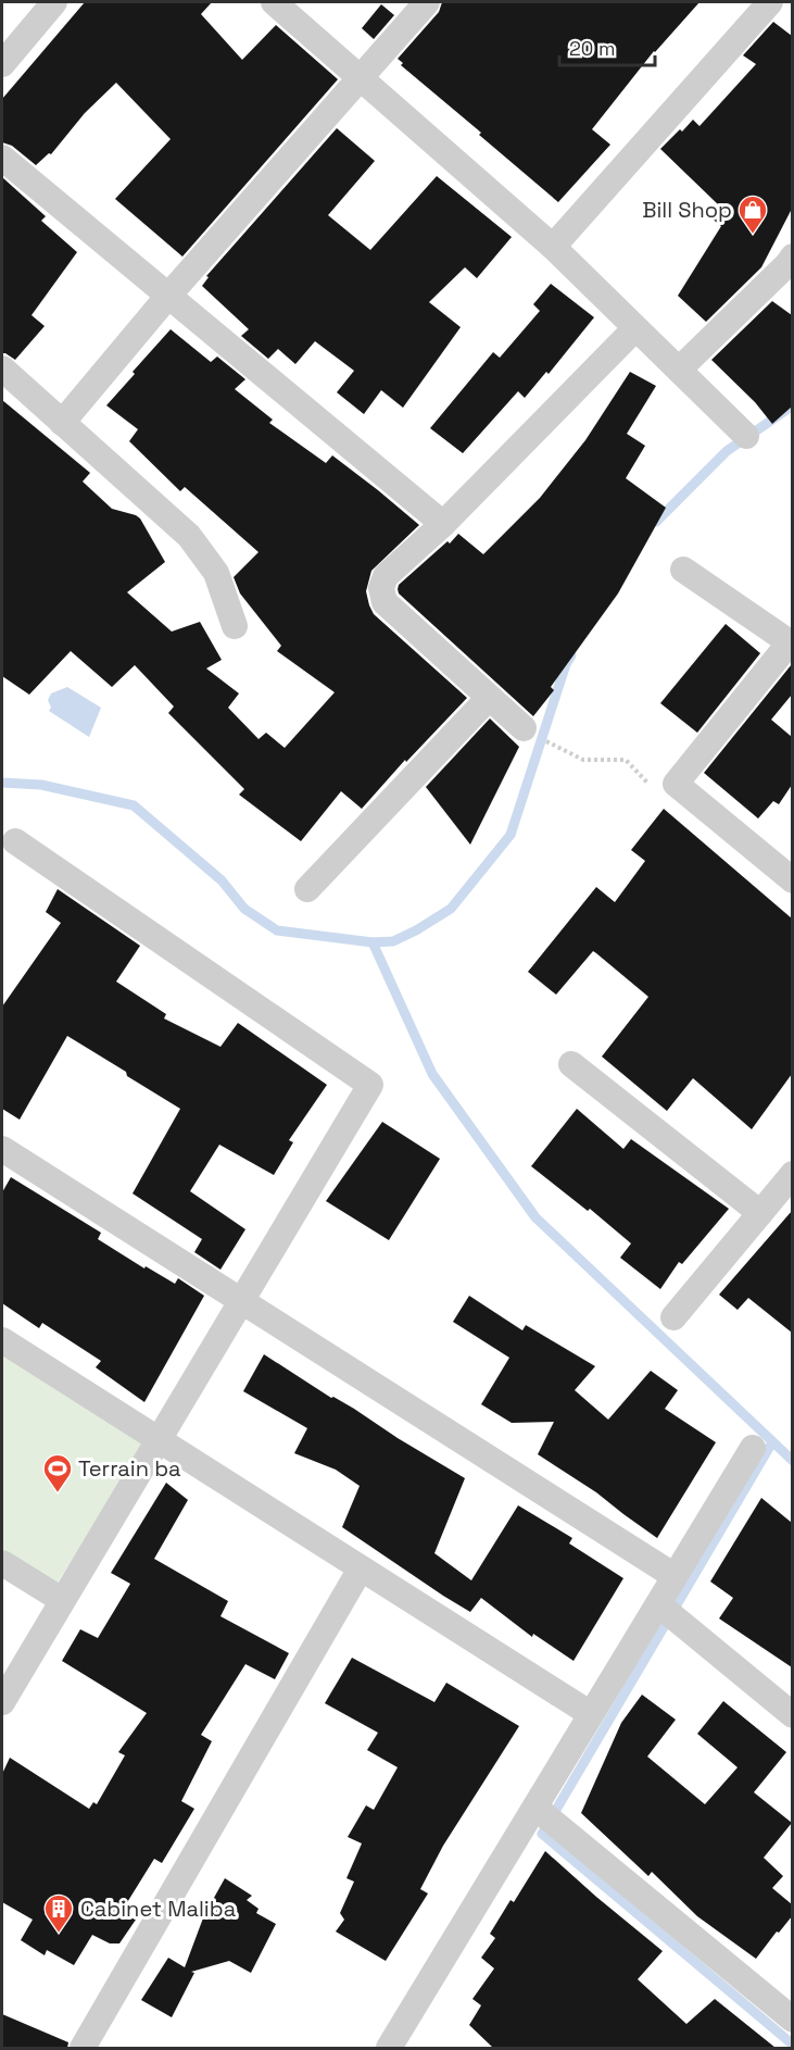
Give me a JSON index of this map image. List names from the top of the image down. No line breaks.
{"places":{"shop":["Bill Shop"],"sports":["Terrain ba"],"building":["Cabinet Maliba"]},"scale_bar":"20 m"}
